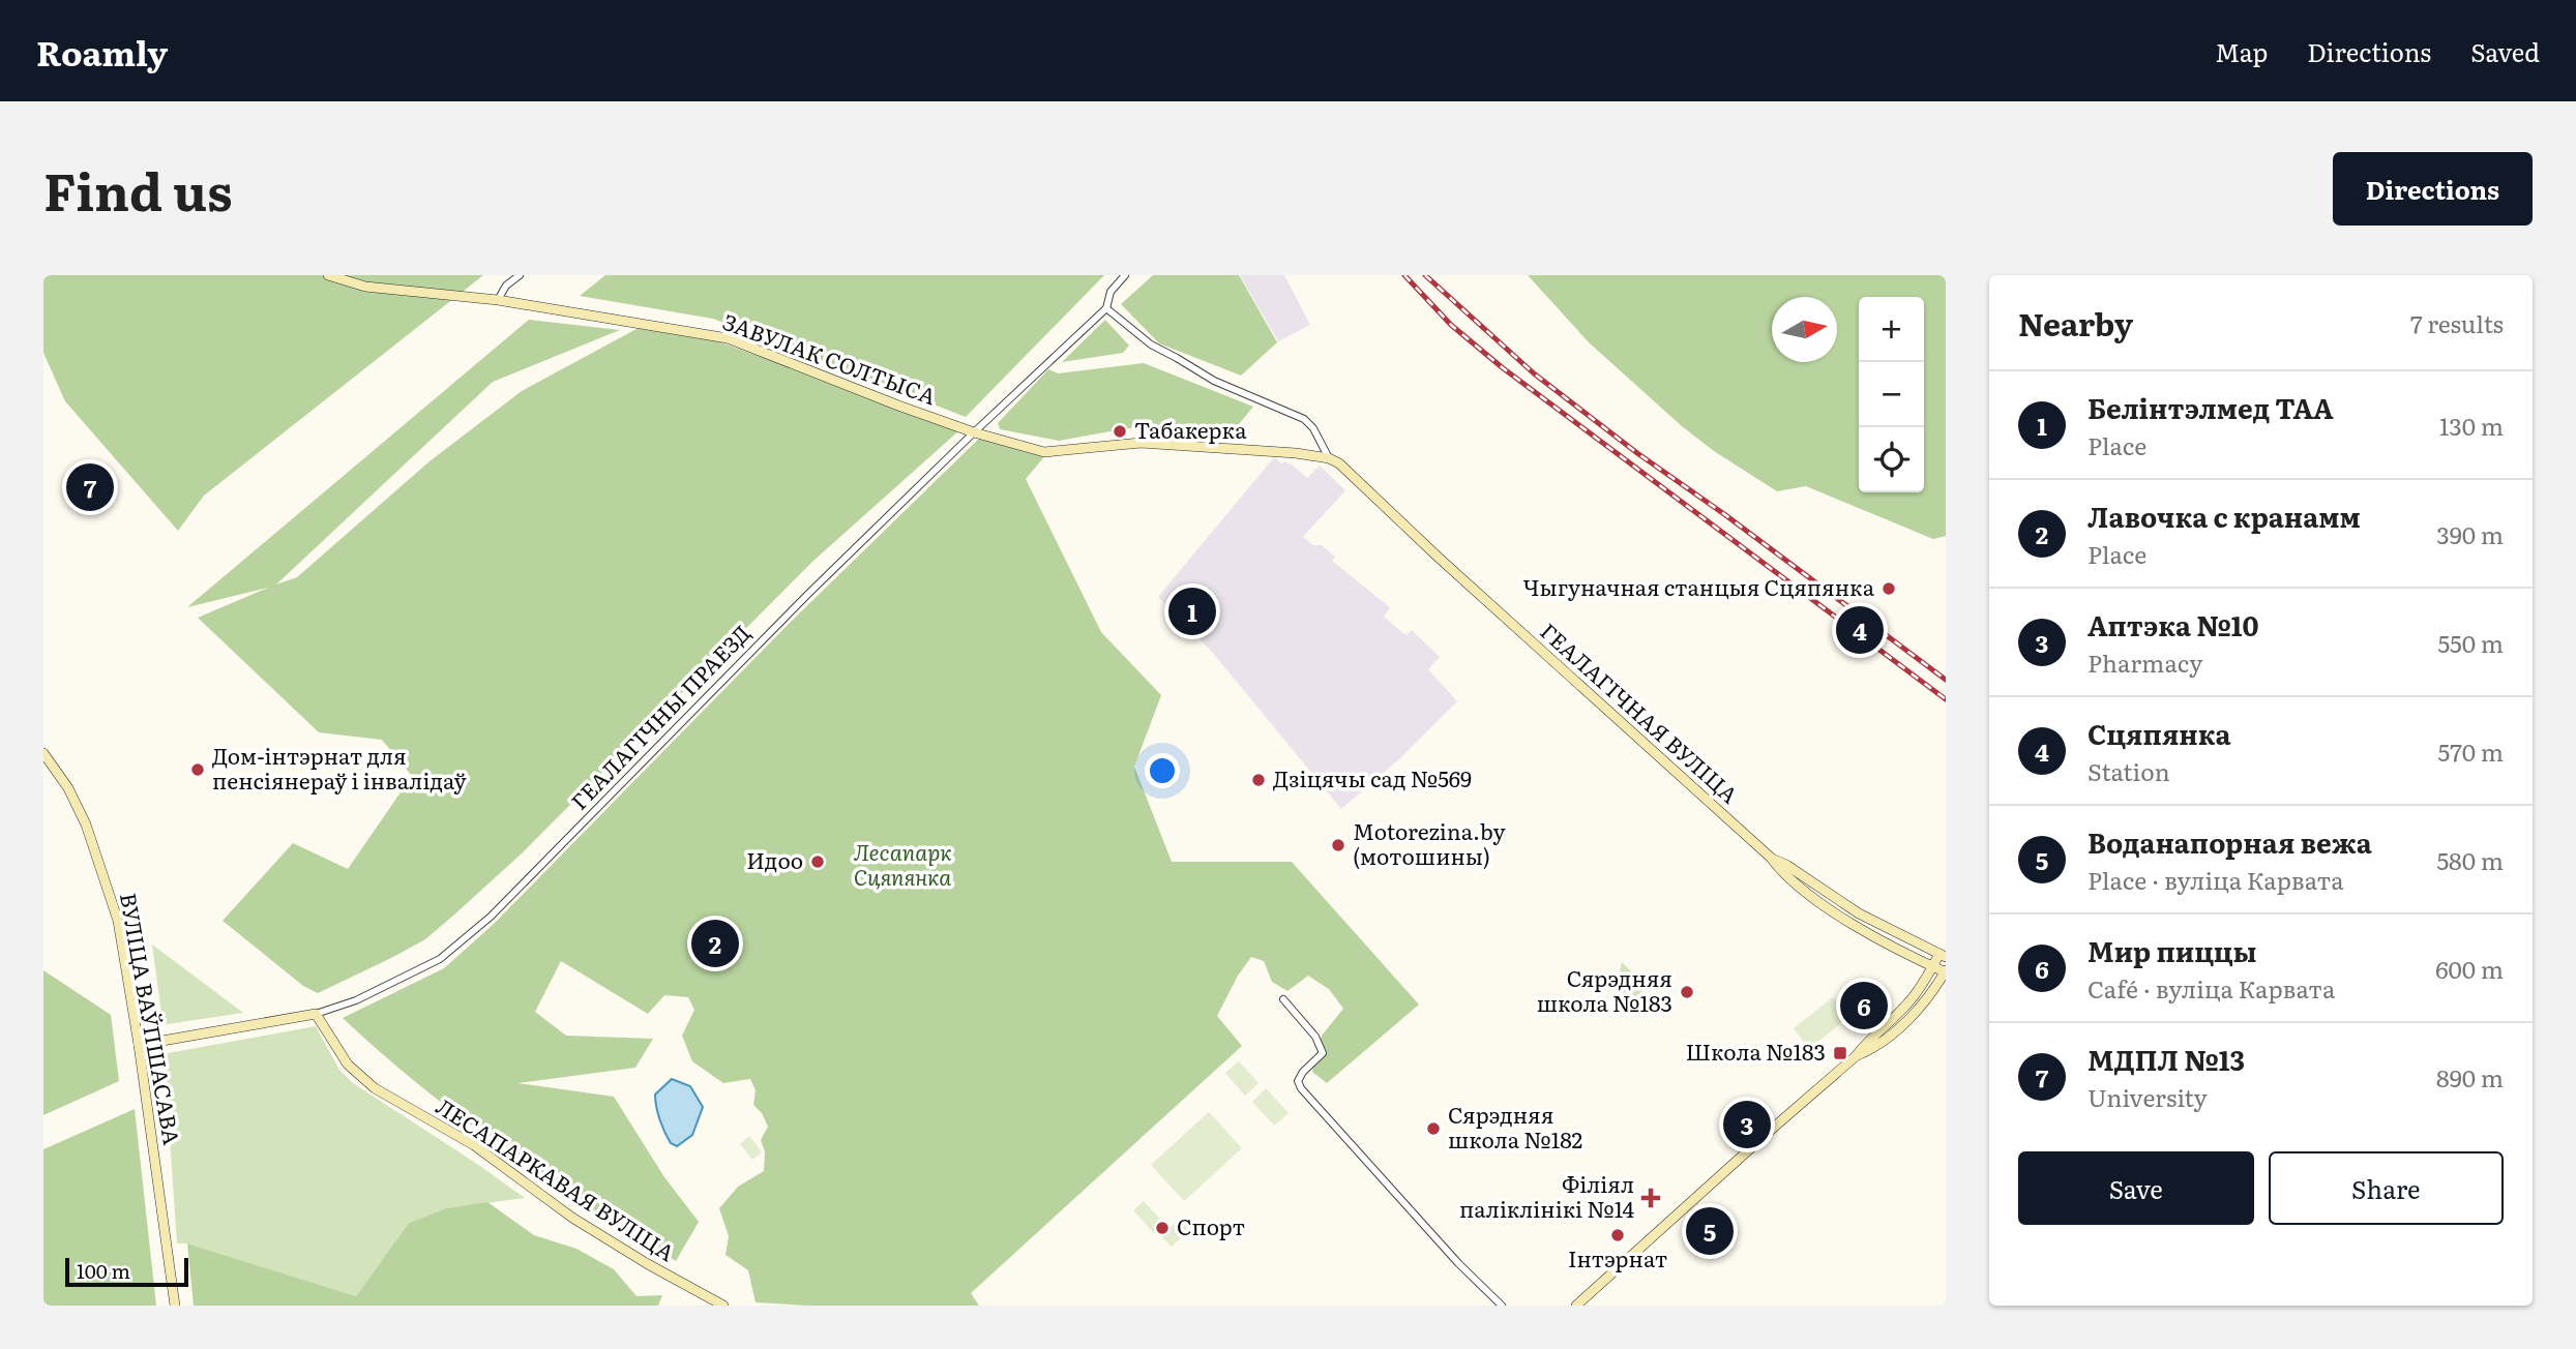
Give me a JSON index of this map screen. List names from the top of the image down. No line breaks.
{"streets":{"street":["ЗАВУЛАК СОЛТЫСА","ГЕАЛАГІЧНАЯ ВУЛІЦА","ГЕАЛАГІЧНЫ ПРАЕЗД","ВУЛІЦА ВАЎПШАСАВА","ЛЕСАПАРКАВАЯ ВУЛІЦА"]},"crossings":[["ЗАВУЛАК СОЛТЫСА","ГЕАЛАГІЧНАЯ ВУЛІЦА"],["ЗАВУЛАК СОЛТЫСА","ГЕАЛАГІЧНЫ ПРАЕЗД"],["ГЕАЛАГІЧНАЯ ВУЛІЦА","ГЕАЛАГІЧНЫ ПРАЕЗД"],["ГЕАЛАГІЧНЫ ПРАЕЗД","ВУЛІЦА ВАЎПШАСАВА"],["ГЕАЛАГІЧНЫ ПРАЕЗД","ЛЕСАПАРКАВАЯ ВУЛІЦА"]],"parks":["Лесапарк Сцяпянка"],"places":{"other":["Табакерка","Чыгуначная станцыя Сцяпянка","Дом-інтэрнат для пенсіянераў і інвалідаў","Дзіцячы сад №569","Motorezina.by (мотошины)","Идоо","Сярэдняя школа №183","Сярэдняя школа №182","Спорт","Інтэрнат"],"transit":["Школа №183"],"health":["Філіял паліклінікі №14"]},"scale_bar":"100 m","north":"right","page":{"header":"Roamly","nav":["Map","Directions","Saved"],"title":"Find us","buttons":["Directions",["Save","Share"]],"heading":["Nearby","7 results"],"map_buttons":["+","−"],"list":[{"mark":"1","name":"Белінтэлмед ТАА","note":"Place","value":"130 m"},{"mark":"2","name":"Лавочка с кранамм","note":"Place","value":"390 m"},{"mark":"3","name":"Аптэка №10","note":"Pharmacy","value":"550 m"},{"mark":"4","name":"Сцяпянка","note":"Station","value":"570 m"},{"mark":"5","name":"Воданапорная вежа","note":"Place · вуліца Карвата","value":"580 m"},{"mark":"6","name":"Мир пиццы","note":"Café · вуліца Карвата","value":"600 m"},{"mark":"7","name":"МДПЛ №13","note":"University","value":"890 m"}],"pins":["7","1","4","2","6","3","5"],"scale":"100 m"}}
